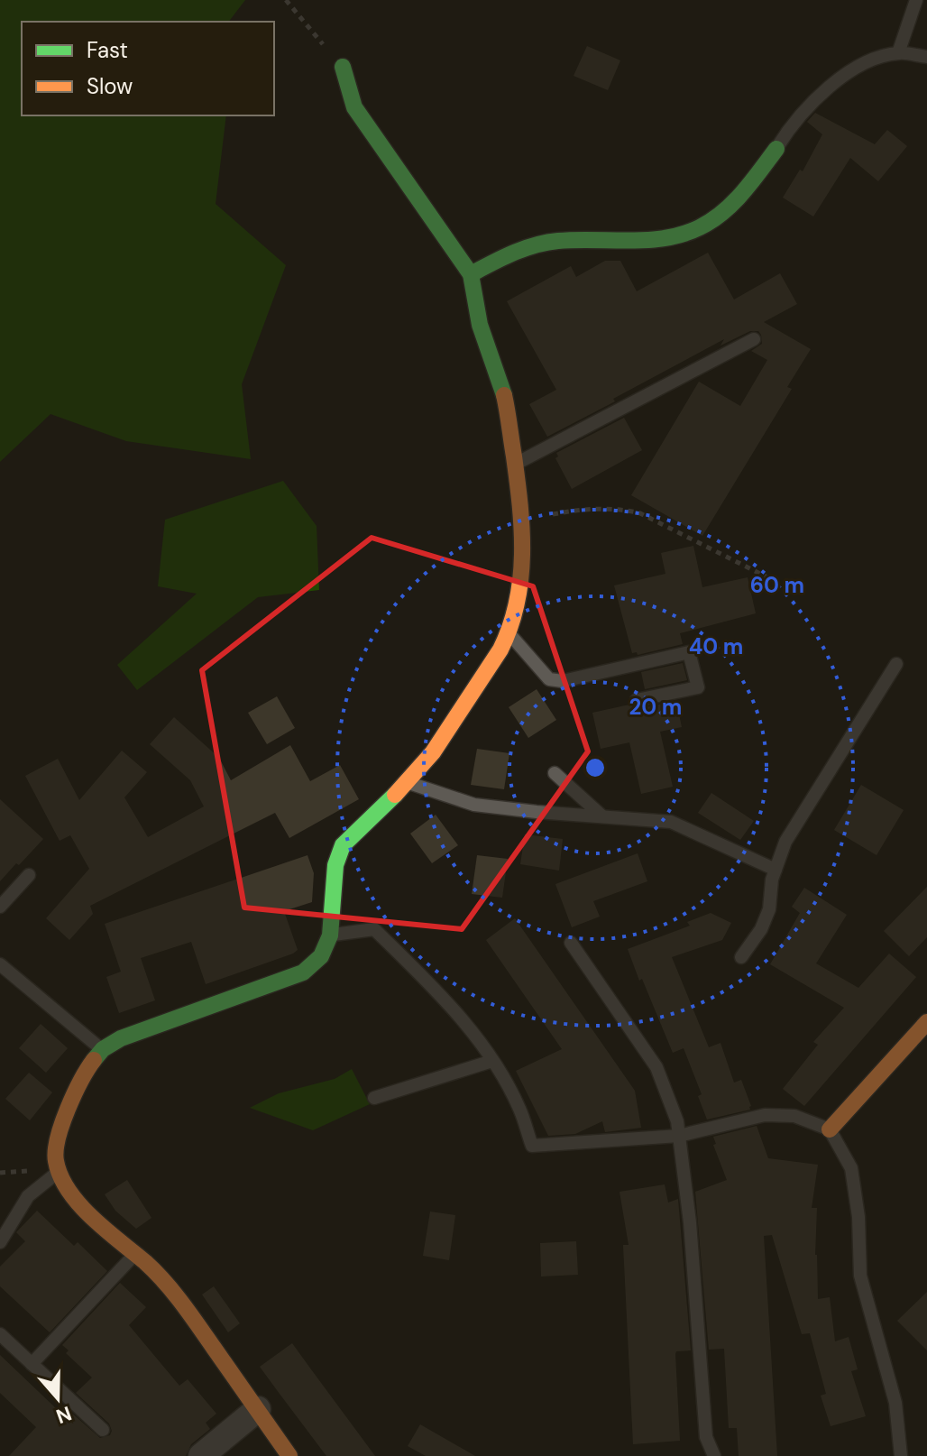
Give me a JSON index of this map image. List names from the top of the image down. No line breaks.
{"legend":["Fast","Slow"],"north":"bottom","rings":["60 m","40 m","20 m"]}
